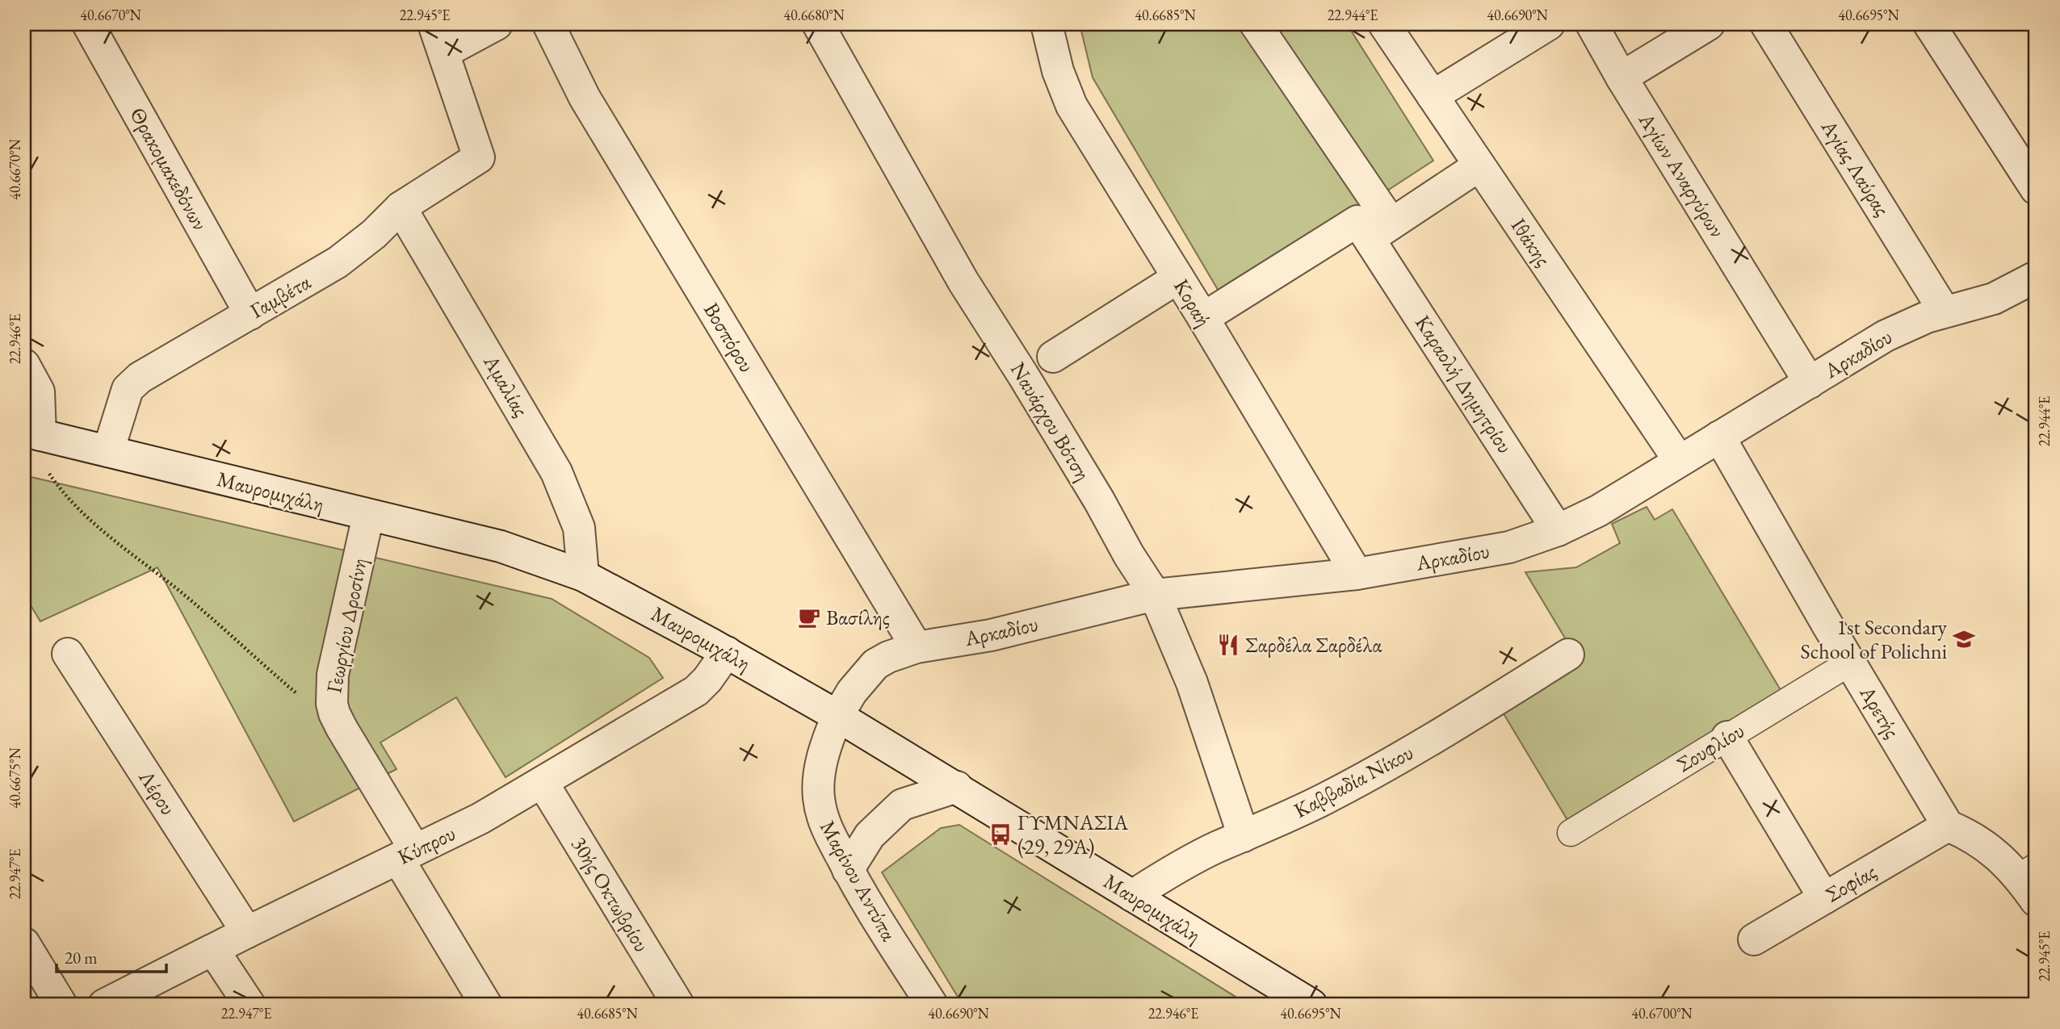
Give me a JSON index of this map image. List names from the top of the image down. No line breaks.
{"streets":{"street":["Αγίας Λαύρας","Θρακομακεδόνων","Αγίων Αναργύρων","Ιθάκης","Γαμβέτα","Κοραή","Βοσπόρου","Αρκαδίου","Καραολή Δημητρίου","Αμαλίας","Ναυάρχου Βότση","Μαυρομιχάλη","Γεωργίου Δροσίνη","Αρετής","Σουφλίου","Καββαδία Νίκου","Λέρου","Κύπρου","Μαρίνου Αντύπα","Σοφίας","30ής Οκτωβρίου"]},"crossings":[["Αγίας Λαύρας","Αρκαδίου"],["Θρακομακεδόνων","Γαμβέτα"],["Αγίων Αναργύρων","Αρκαδίου"],["Ιθάκης","Αρκαδίου"],["Γαμβέτα","Αμαλίας"],["Γαμβέτα","Μαυρομιχάλη"],["Κοραή","Αρκαδίου"],["Βοσπόρου","Αρκαδίου"],["Αρκαδίου","Καραολή Δημητρίου"],["Αρκαδίου","Ναυάρχου Βότση"],["Αρκαδίου","Μαυρομιχάλη"],["Αρκαδίου","Αρετής"],["Αρκαδίου","Μαρίνου Αντύπα"],["Αμαλίας","Μαυρομιχάλη"],["Ναυάρχου Βότση","Καββαδία Νίκου"],["Μαυρομιχάλη","Γεωργίου Δροσίνη"],["Μαυρομιχάλη","Καββαδία Νίκου"],["Μαυρομιχάλη","Κύπρου"],["Μαυρομιχάλη","Μαρίνου Αντύπα"],["Γεωργίου Δροσίνη","Κύπρου"],["Αρετής","Σουφλίου"],["Αρετής","Σοφίας"],["Λέρου","Κύπρου"],["Κύπρου","30ής Οκτωβρίου"]],"places":{"cafe":["Βασίλης"],"school or university":["1st Secondary School of Polichni"],"restaurant":["Σαρδέλα Σαρδέλα"],"bus stop":["ΓΥΜΝΑΣΙΑ (29, 29Α)"]},"scale_bar":"20 m","coordinates":["40.6670°N","22.945°E","40.6680°N","40.6685°N","22.944°E","40.6690°N","40.6695°N","22.946°E","40.6675°N","22.947°E","40.6700°N"]}
